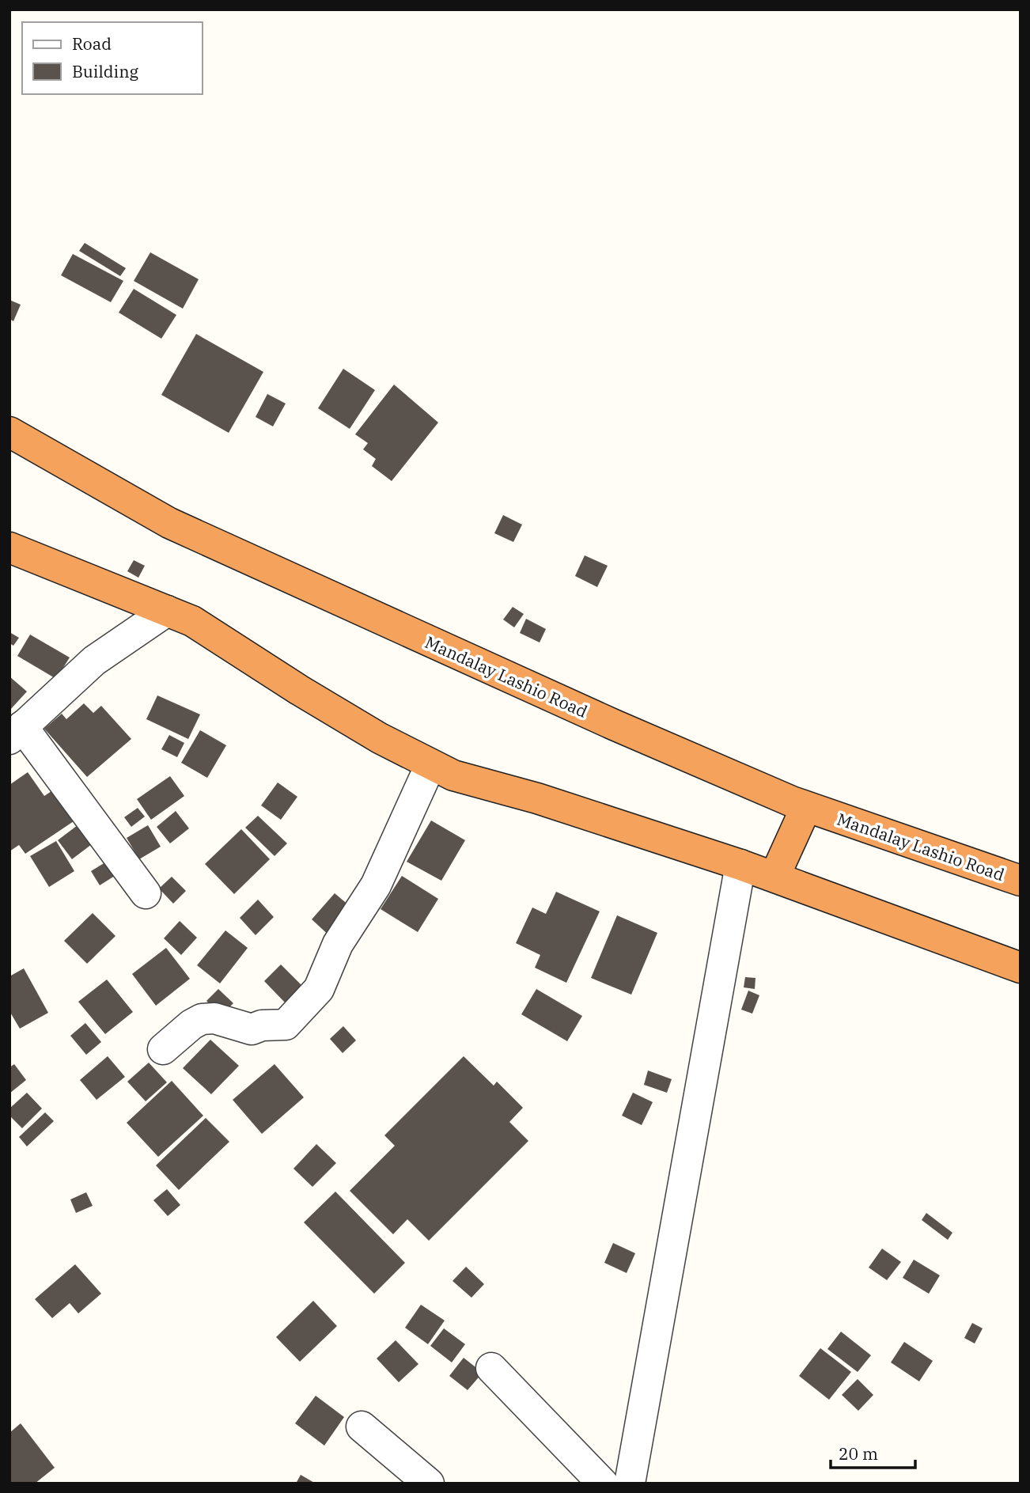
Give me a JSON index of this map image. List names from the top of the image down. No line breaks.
{"streets":{"highway":["Mandalay Lashio Road"]},"legend":["Road","Building"],"scale_bar":"20 m"}
